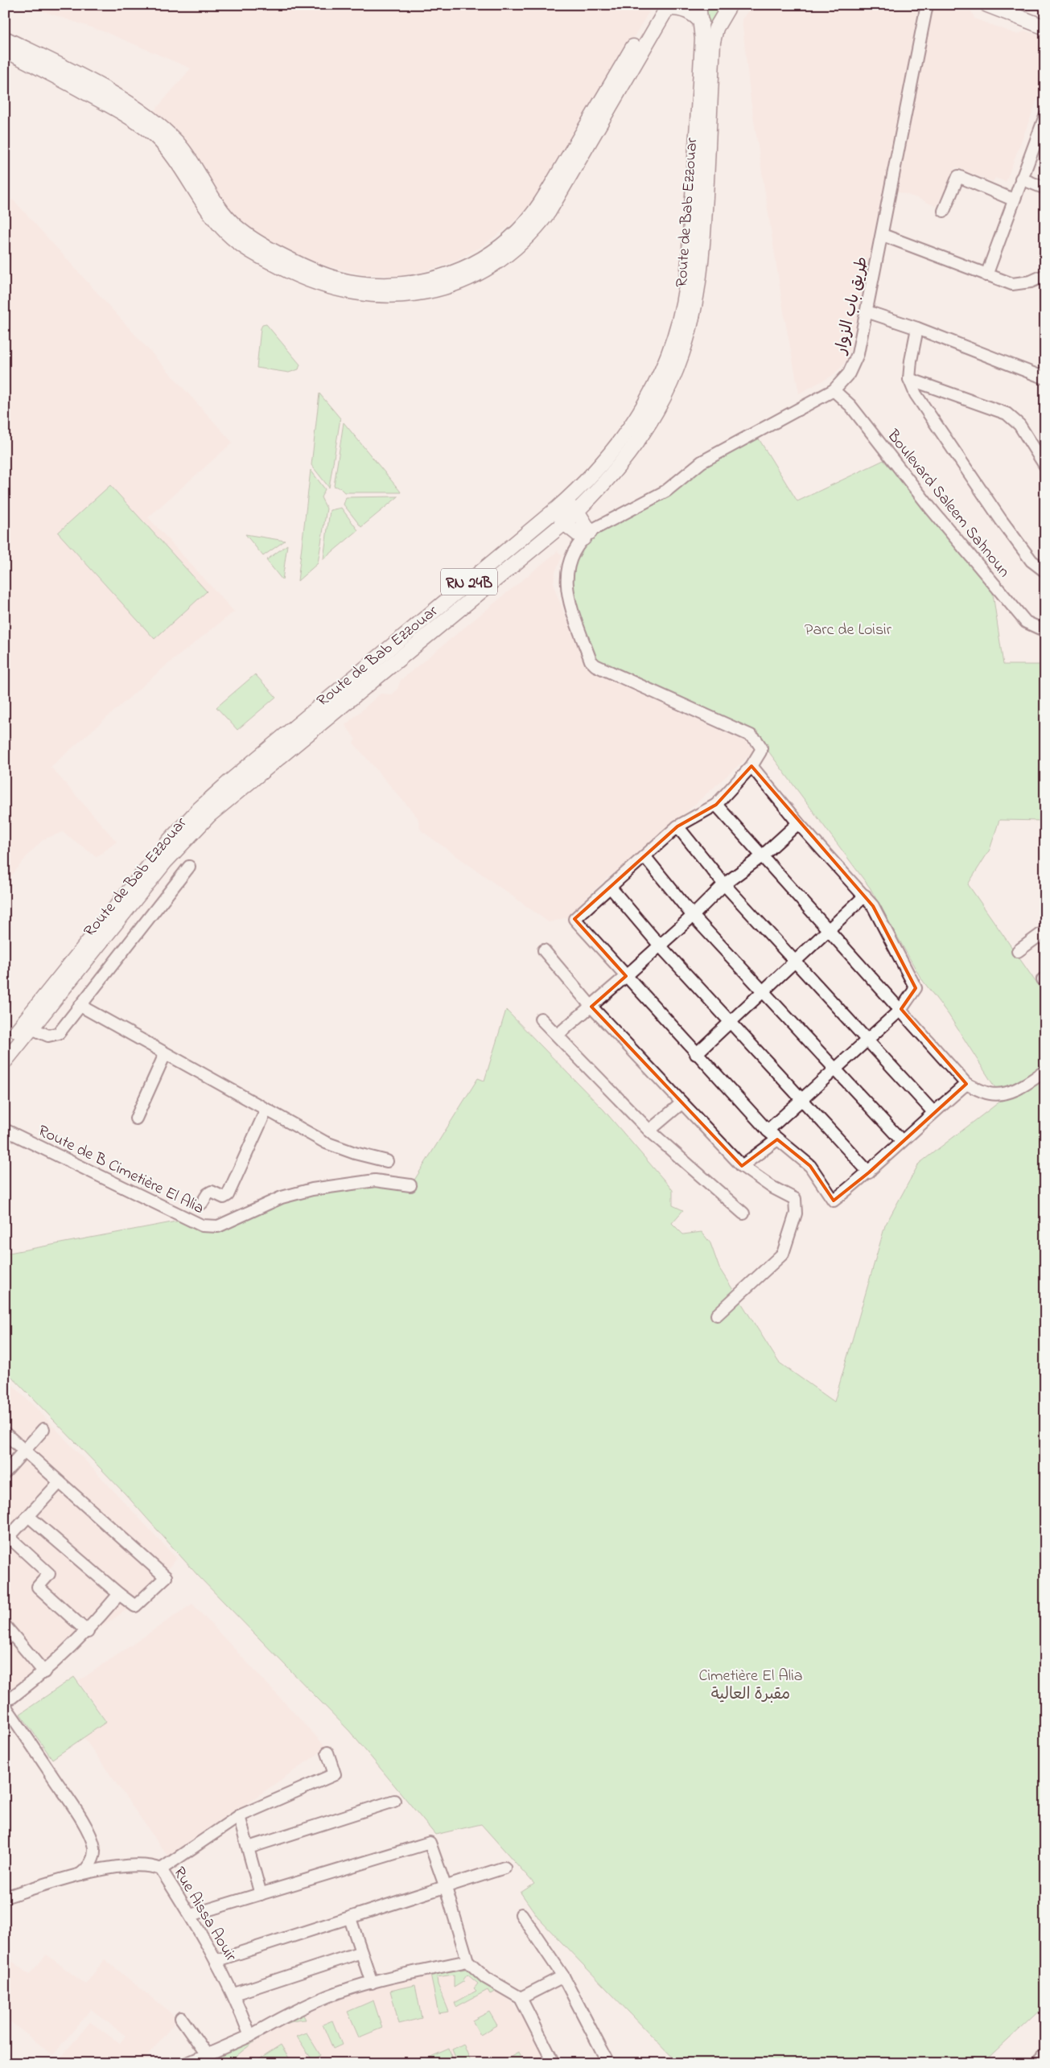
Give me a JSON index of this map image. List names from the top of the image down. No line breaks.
{"streets":{"main road":["Route de Bab Ezzouar","RN 24B"],"street":["طريق باب الزوار","Boulevard Saleem Sahnoun","Route de B Cimetière El Alia","Rue Aissa Aouir"]},"crossings":[["طريق باب الزوار","Boulevard Saleem Sahnoun"]],"parks":["Parc de Loisir","Cimetière El Alia مقبرة العالية"]}
